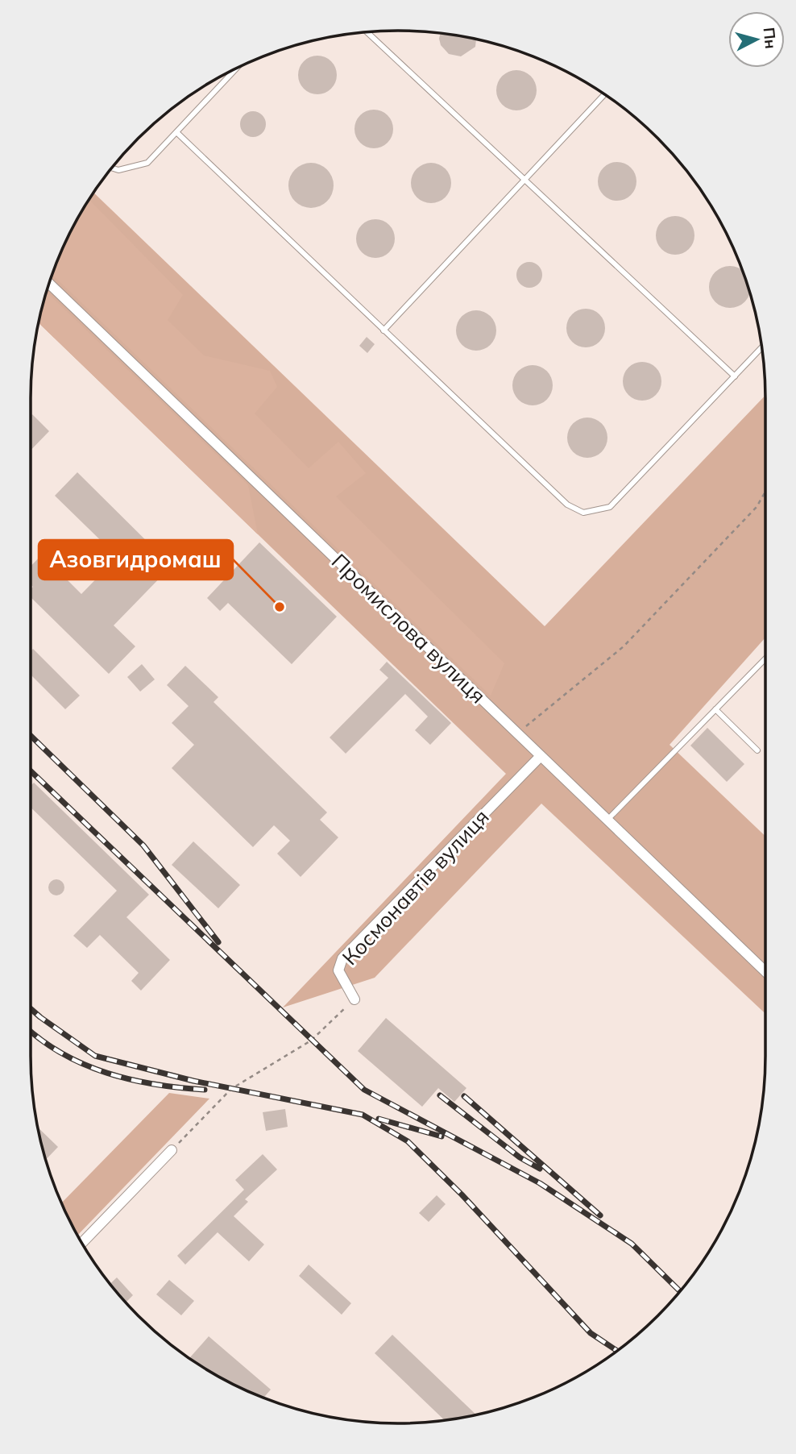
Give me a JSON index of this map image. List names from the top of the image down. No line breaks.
{"streets":{"street":["Промислова вулиця","Космонавтів вулиця"]},"crossings":[["Промислова вулиця","Космонавтів вулиця"]],"places":["Азовгидромаш"],"north":"right"}
